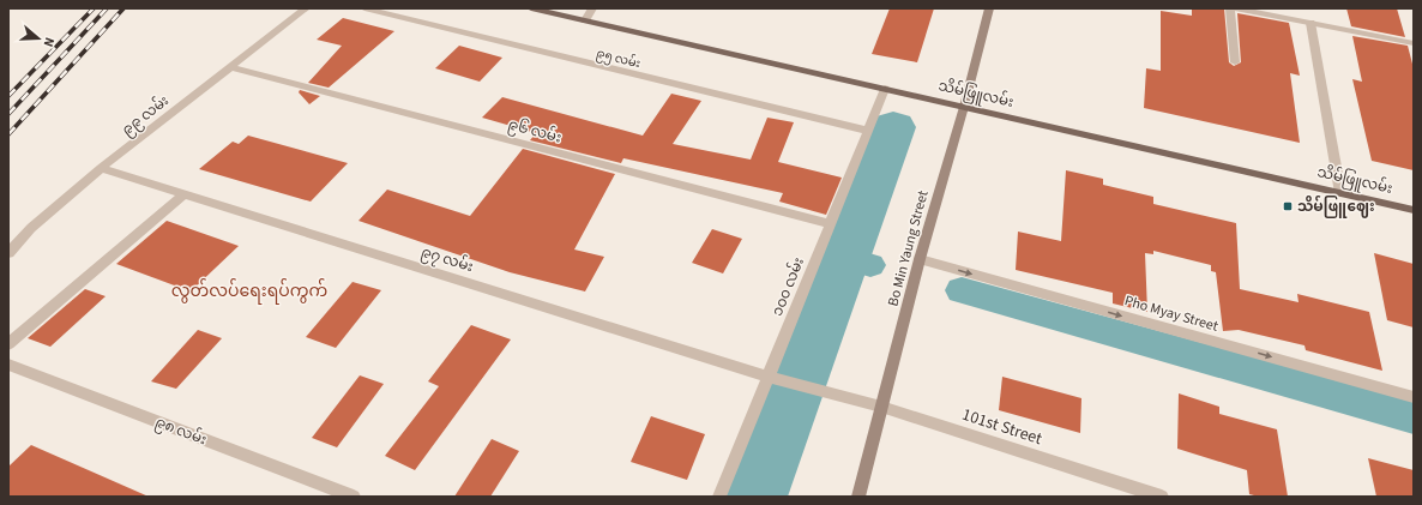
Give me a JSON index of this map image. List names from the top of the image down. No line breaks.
{"streets":{"main road":["သိမ်ဖြူလမ်း","Bo Min Yaung Street"],"street":["၉၅ လမ်း","၉၉ လမ်း","၉၆ လမ်း","၉၇ လမ်း","၁၀၀ လမ်း","Pho Myay Street","101st Street","၉၈ လမ်း"]},"crossings":[["၉၅ လမ်း","၁၀၀ လမ်း"],["သိမ်ဖြူလမ်း","Bo Min Yaung Street"],["သိမ်ဖြူလမ်း","၁၀၀ လမ်း"],["၉၉ လမ်း","၉၆ လမ်း"],["၉၉ လမ်း","၉၇ လမ်း"],["၉၆ လမ်း","၁၀၀ လမ်း"],["Bo Min Yaung Street","Pho Myay Street"],["Bo Min Yaung Street","101st Street"],["၉၇ လမ်း","၁၀၀ လမ်း"],["၉၇ လမ်း","101st Street"]],"one_way":["Pho Myay Street"],"districts":["လွတ်လပ်ရေးရပ်ကွက်"],"places":{"transit":["သိမ်ဖြူဈေး"]},"north":"right"}
